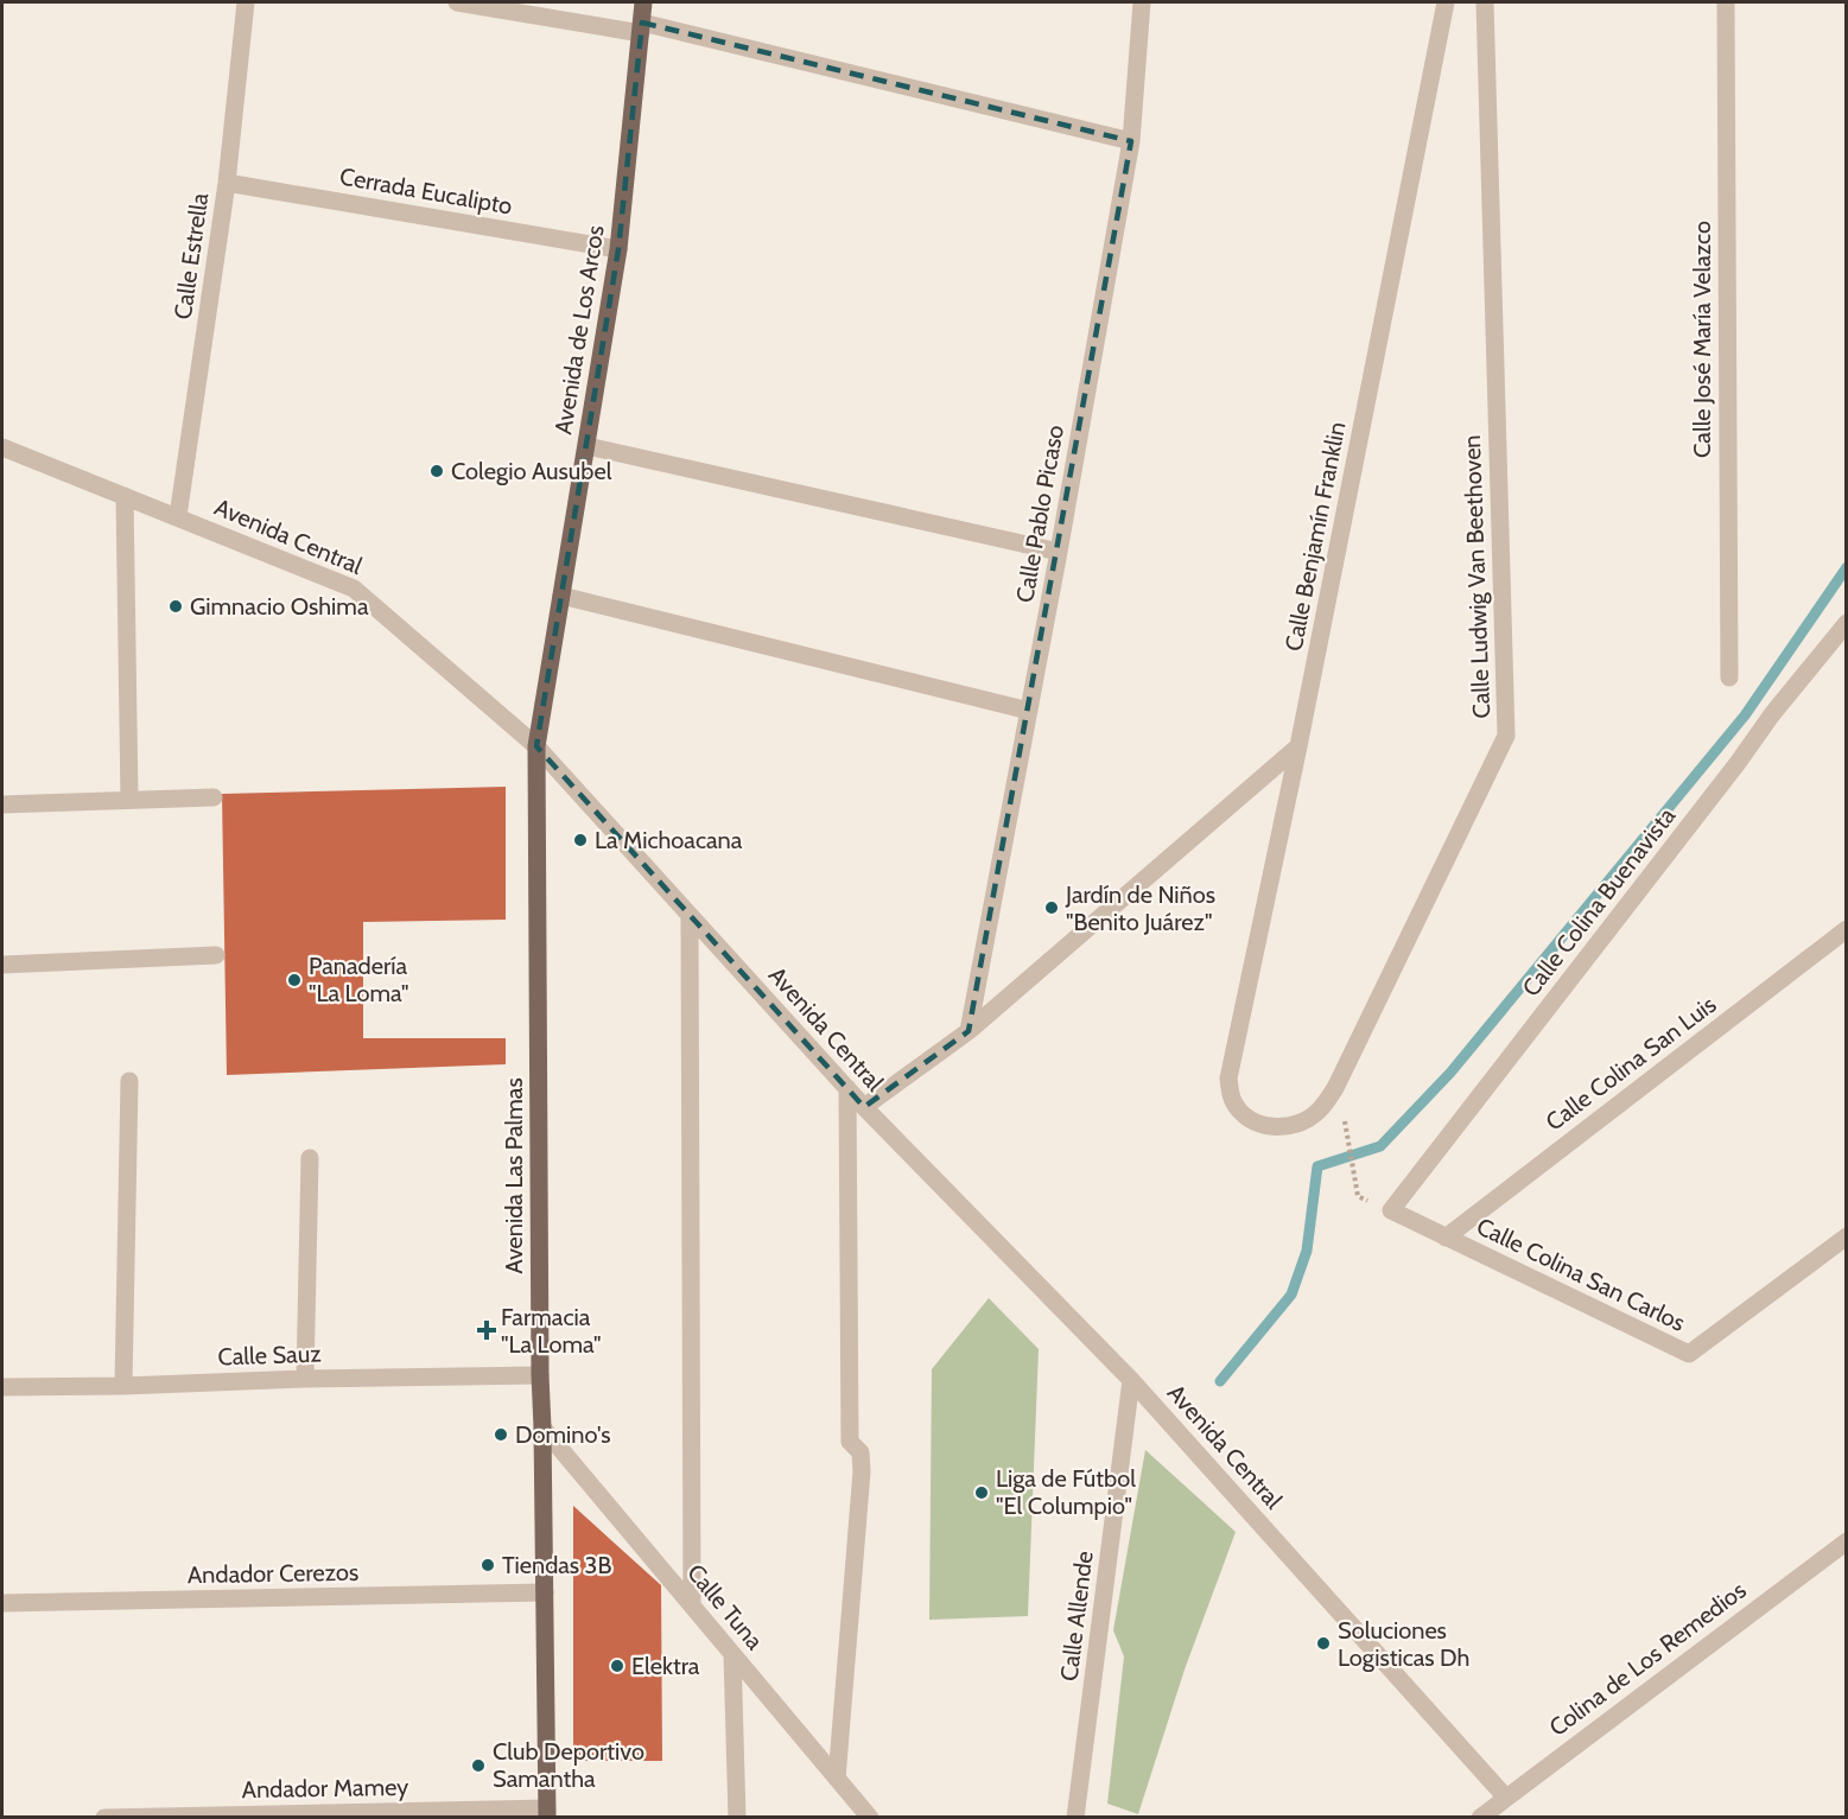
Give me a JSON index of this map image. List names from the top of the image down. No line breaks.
{"streets":{"main road":["Avenida de Los Arcos","Avenida Las Palmas"],"street":["Cerrada Eucalipto","Calle Estrella","Calle José María Velazco","Calle Pablo Picaso","Avenida Central","Calle Benjamín Franklin","Calle Ludwig Van Beethoven","Calle Colina Buenavista","Calle Colina San Luis","Calle Colina San Carlos","Calle Sauz","Andador Cerezos","Calle Tuna","Calle Allende","Colina de Los Remedios","Andador Mamey"]},"crossings":[["Cerrada Eucalipto","Calle Estrella"],["Cerrada Eucalipto","Avenida de Los Arcos"],["Calle Estrella","Avenida Central"],["Avenida de Los Arcos","Avenida Central"],["Avenida de Los Arcos","Avenida Las Palmas"],["Avenida Central","Avenida Las Palmas"],["Avenida Central","Calle Allende"],["Avenida Central","Colina de Los Remedios"],["Calle Benjamín Franklin","Calle Ludwig Van Beethoven"],["Calle Colina Buenavista","Calle Colina San Carlos"],["Calle Colina San Luis","Calle Colina San Carlos"],["Avenida Las Palmas","Calle Sauz"],["Avenida Las Palmas","Andador Cerezos"],["Avenida Las Palmas","Calle Tuna"],["Avenida Las Palmas","Andador Mamey"]],"places":{"other":["Colegio Ausubel","Gimnacio Oshima","La Michoacana","Jardín de Niños \"Benito Juárez\"","Panadería \"La Loma\"","Domino's","Liga de Fútbol \"El Columpio\"","Tiendas 3B","Soluciones Logisticas Dh","Elektra","Club Deportivo Samantha"],"health":["Farmacia \"La Loma\""]}}
